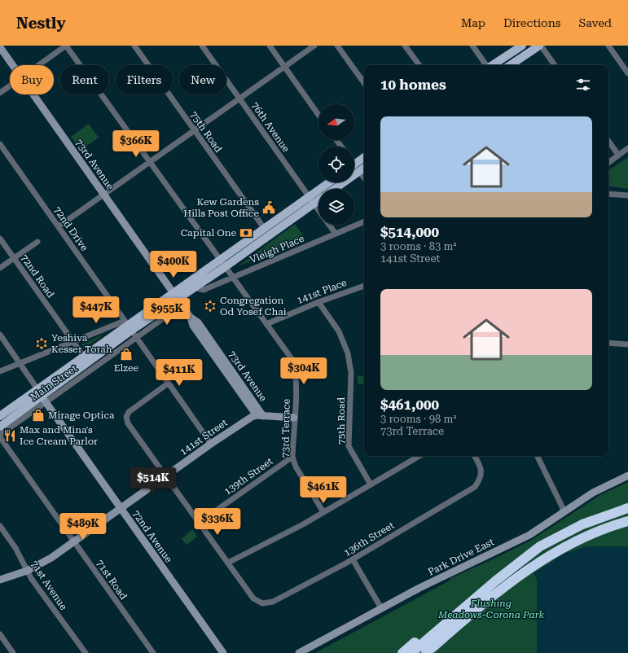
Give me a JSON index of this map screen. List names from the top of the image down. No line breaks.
{"streets":{"main road":["Main Street"],"street":["76th Avenue","75th Road","73rd Avenue","72nd Drive","Vleigh Place","72nd Road","141st Place","73rd Terrace","141st Street","139th Street","72nd Avenue","136th Street","Park Drive East","71st Road","71st Avenue"]},"crossings":[["76th Avenue","Vleigh Place"],["76th Avenue","Main Street"],["75th Road","141st Place"],["75th Road","Main Street"],["73rd Avenue","Main Street"],["73rd Avenue","141st Street"],["72nd Drive","Main Street"],["72nd Drive","141st Street"],["Vleigh Place","Main Street"],["Vleigh Place","73rd Terrace"],["72nd Road","Main Street"],["141st Place","73rd Terrace"],["Main Street","73rd Terrace"],["Main Street","72nd Avenue"],["Main Street","71st Road"],["73rd Terrace","139th Street"],["141st Street","72nd Avenue"],["141st Street","71st Road"],["141st Street","71st Avenue"]],"parks":["Flushing Meadows-Corona Park"],"places":{"public building":["Kew Gardens Hills Post Office"],"bank":["Capital One"],"synagogue":["Congregation Od Yosef Chai","Yeshiva Kesser Torah"],"shop":["Elzee","Mirage Optica"],"restaurant":["Max and Mina's Ice Cream Parlor"]},"north":"left","page":{"header":"Nestly","nav":["Map","Directions","Saved"],"chip":["Buy","Rent","Filters","New"],"heading":"10 homes","list":[{"name":"$514,000","note":"3 rooms · 83 m² · 141st Street"},{"name":"$461,000","note":"3 rooms · 98 m² · 73rd Terrace"}],"price":["$366K","$400K","$447K","$955K","$304K","$411K","$514K","$461K","$336K","$489K"]}}
